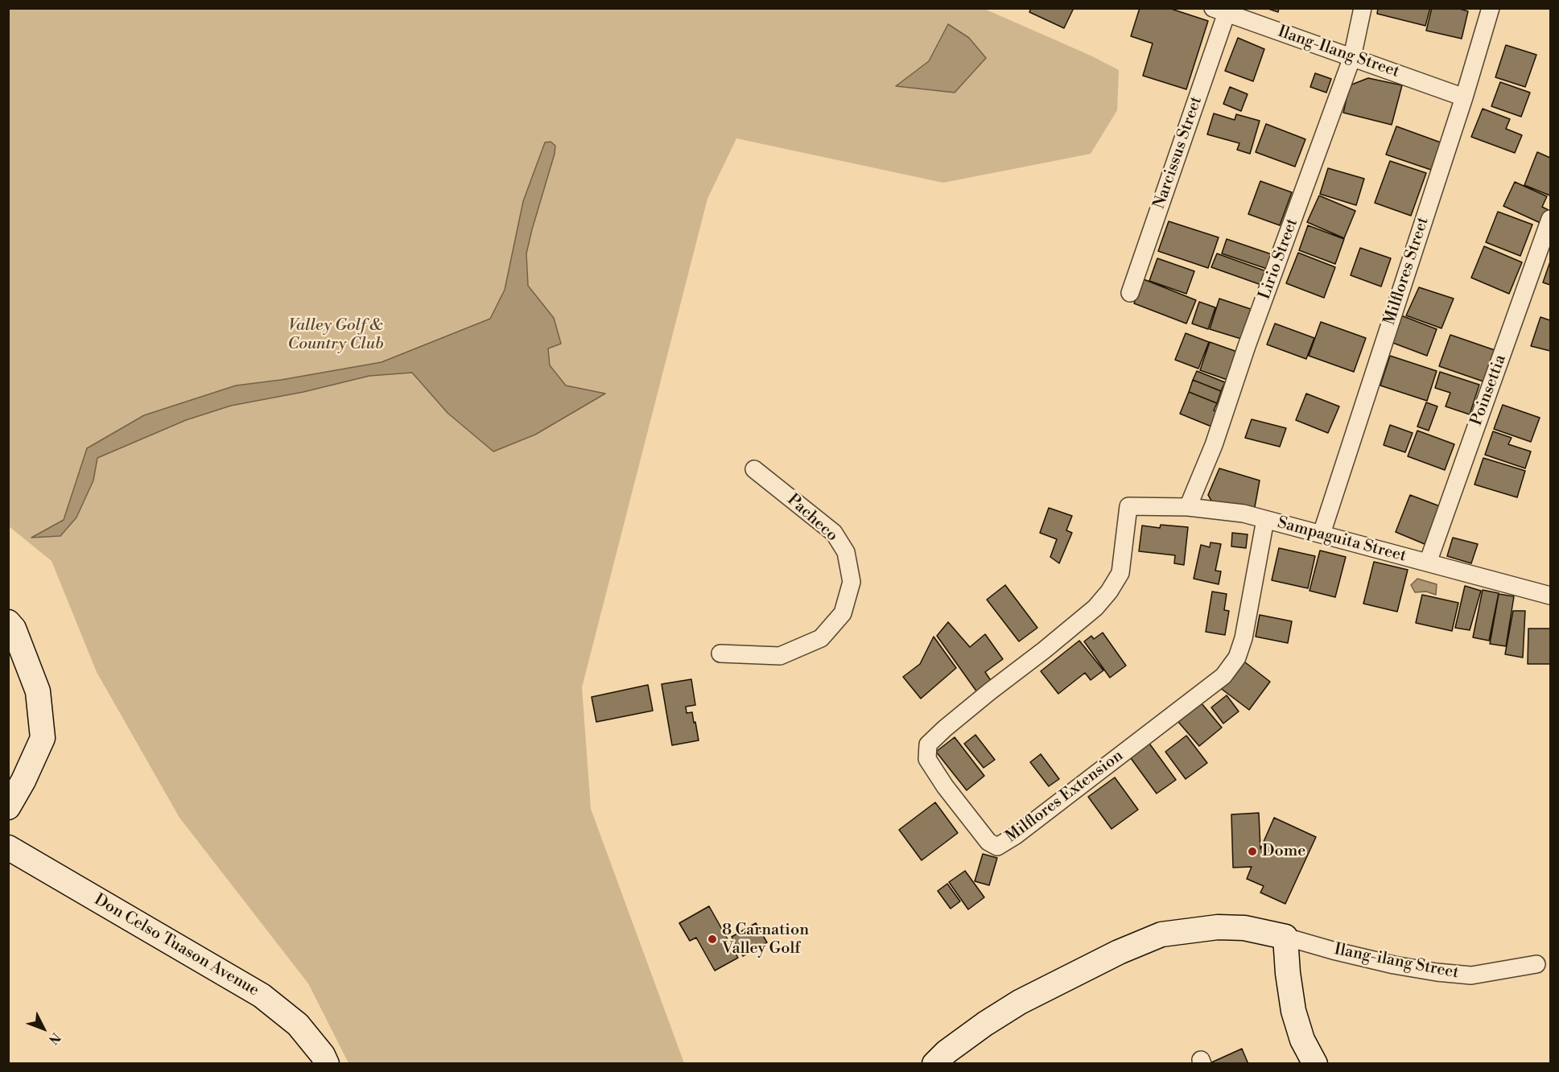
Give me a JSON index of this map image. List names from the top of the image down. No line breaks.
{"streets":{"street":["Ilang-Ilang Street","Narcissus Street","Lirio Street","Milflores Street","Poinsettia","Pacheco","Sampaguita Street","Milflores Extension","Don Celso Tuason Avenue","Ilang-ilang Street"]},"crossings":[["Ilang-Ilang Street","Narcissus Street"],["Ilang-Ilang Street","Lirio Street"],["Ilang-Ilang Street","Milflores Street"],["Lirio Street","Sampaguita Street"],["Milflores Street","Sampaguita Street"],["Poinsettia","Sampaguita Street"],["Sampaguita Street","Milflores Extension"]],"parks":["Valley Golf & Country Club"],"places":["Dome","8 Carnation Valley Golf"],"north":"bottom right"}
